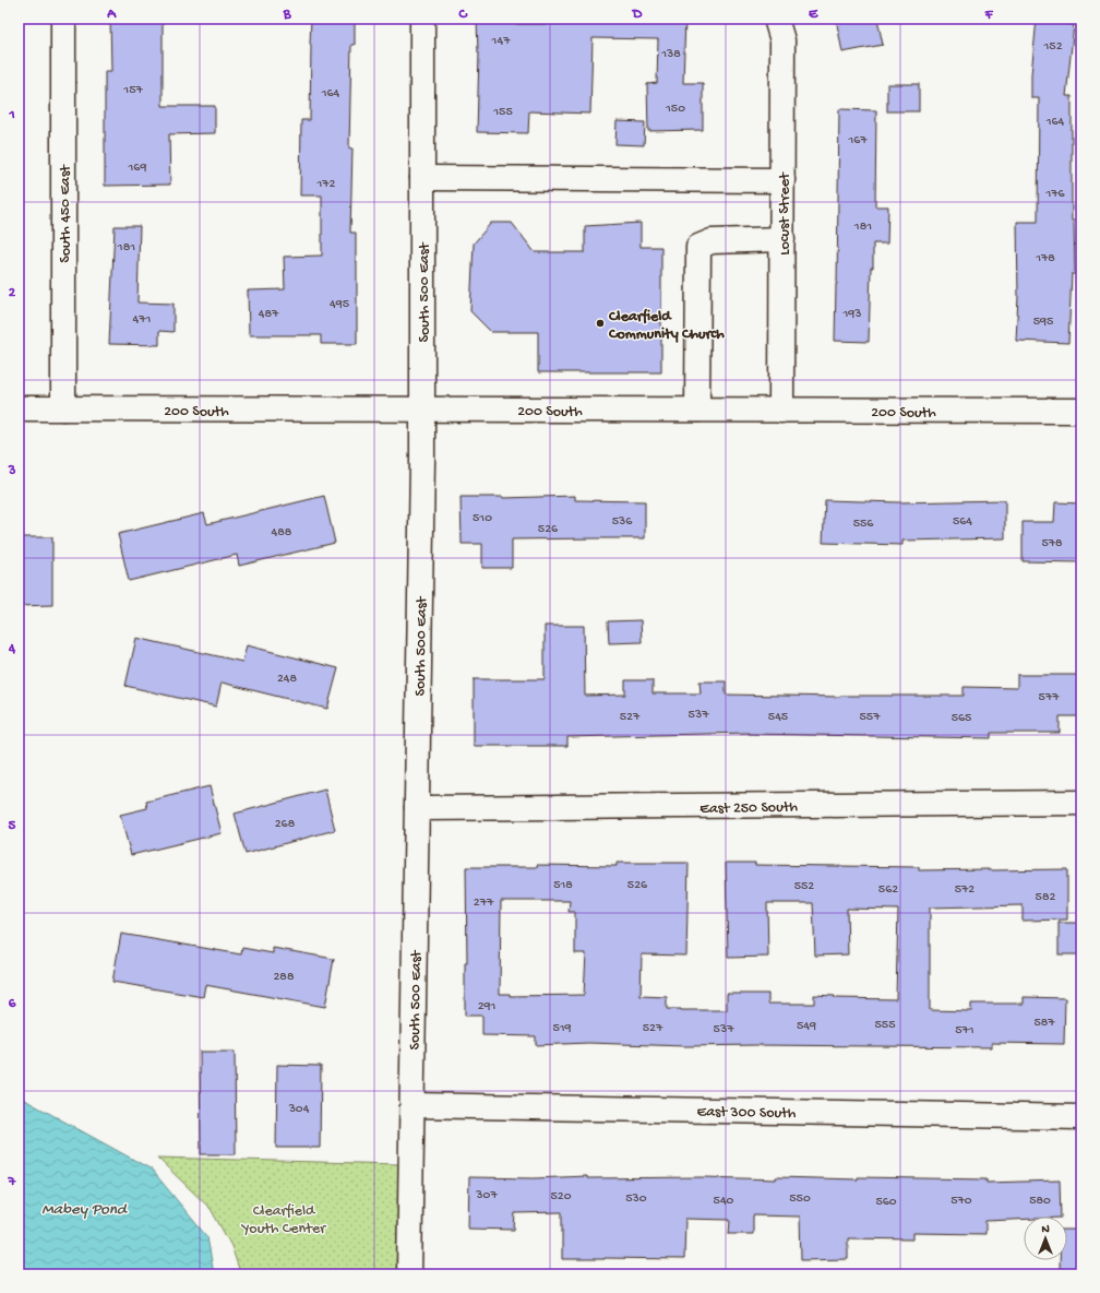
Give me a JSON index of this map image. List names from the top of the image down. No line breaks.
{"streets":{"street":["South 450 East","Locust Street","South 500 East","200 South","East 250 South","East 300 South"]},"crossings":[["South 450 East","200 South"],["Locust Street","200 South"],["South 500 East","200 South"],["South 500 East","East 250 South"],["South 500 East","East 300 South"]],"water":["Mabey Pond"],"parks":["Clearfield Youth Center"],"places":["Clearfield Community Church"],"house_numbers":["147","152","138","157","164","150","155","164","167","169","172","176","181","181","178","495","487","193","471","595","510","536","564","556","526","488","578","248","577","537","527","545","557","565","268","518","526","552","562","572","582","277","288","291","587","555","549","519","527","537","571","304","307","520","530","550","540","570","580","560"],"north":"top","grid":{"columns":["A","B","C","D","E","F"],"rows":["1","2","3","4","5","6","7"]}}
